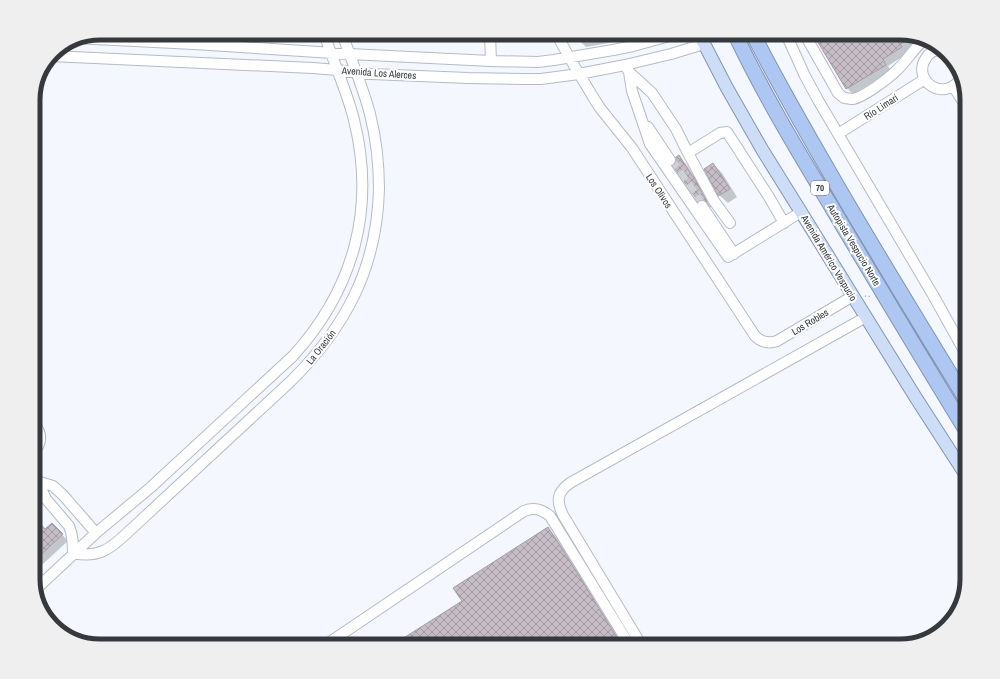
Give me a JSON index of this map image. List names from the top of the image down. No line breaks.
{"streets":{"highway":["70","Autopista Vespucio Norte"],"main road":["Avenida Américo Vespucio"],"street":["Avenida Los Alerces","Río Limarí","Los Olivos","Los Robles","La Oración"]},"crossings":[["Avenida Los Alerces","Los Olivos"],["Avenida Los Alerces","La Oración"],["Los Olivos","Los Robles"],["Avenida Américo Vespucio","Los Robles"]]}
